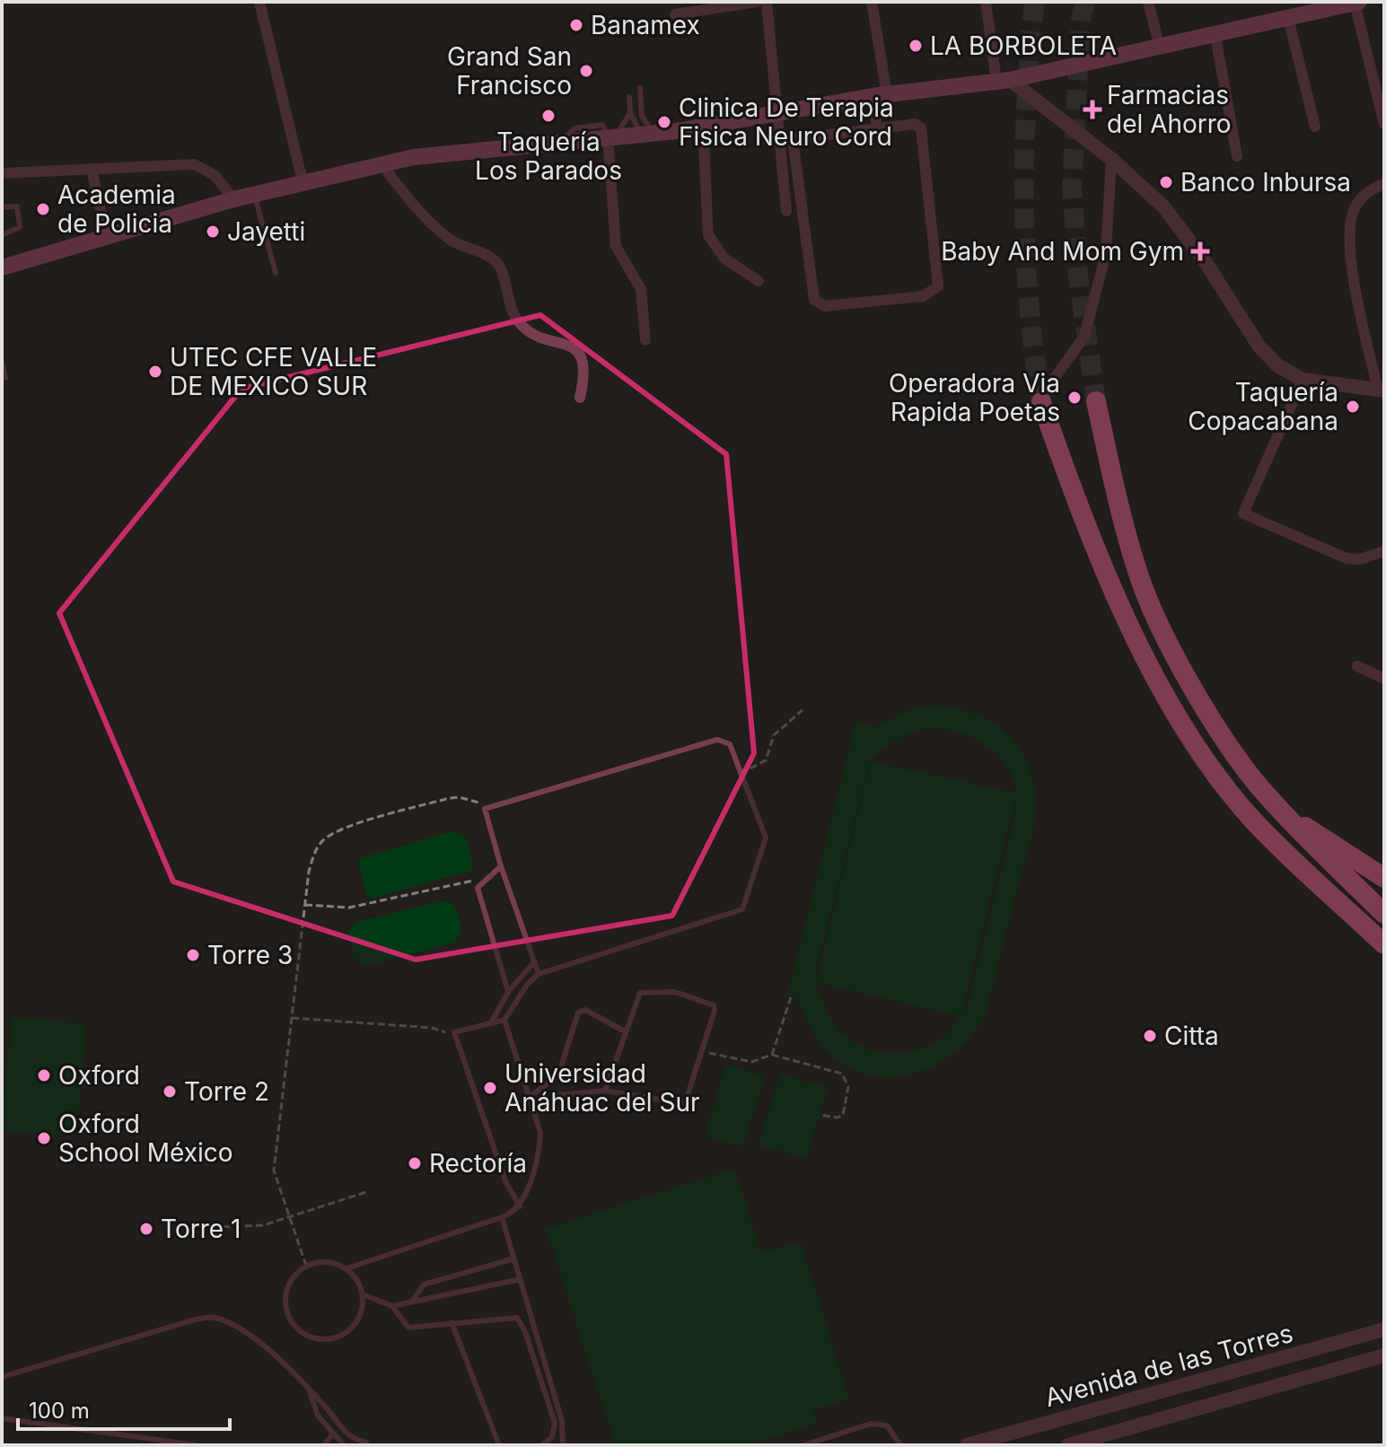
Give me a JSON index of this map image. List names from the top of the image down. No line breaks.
{"streets":{"street":["Avenida de las Torres"]},"places":{"other":["Banamex","LA BORBOLETA","Grand San Francisco","Taquería Los Parados","Clinica De Terapia Fisica Neuro Cord","Banco Inbursa","Academia de Policia","Jayetti","UTEC CFE VALLE DE MEXICO SUR","Operadora Via Rapida Poetas","Taquería Copacabana","Torre 3","Citta","Oxford","Universidad Anáhuac del Sur","Torre 2","Oxford School México","Rectoría","Torre 1"],"health":["Farmacias del Ahorro","Baby And Mom Gym"]},"scale_bar":"100 m"}
